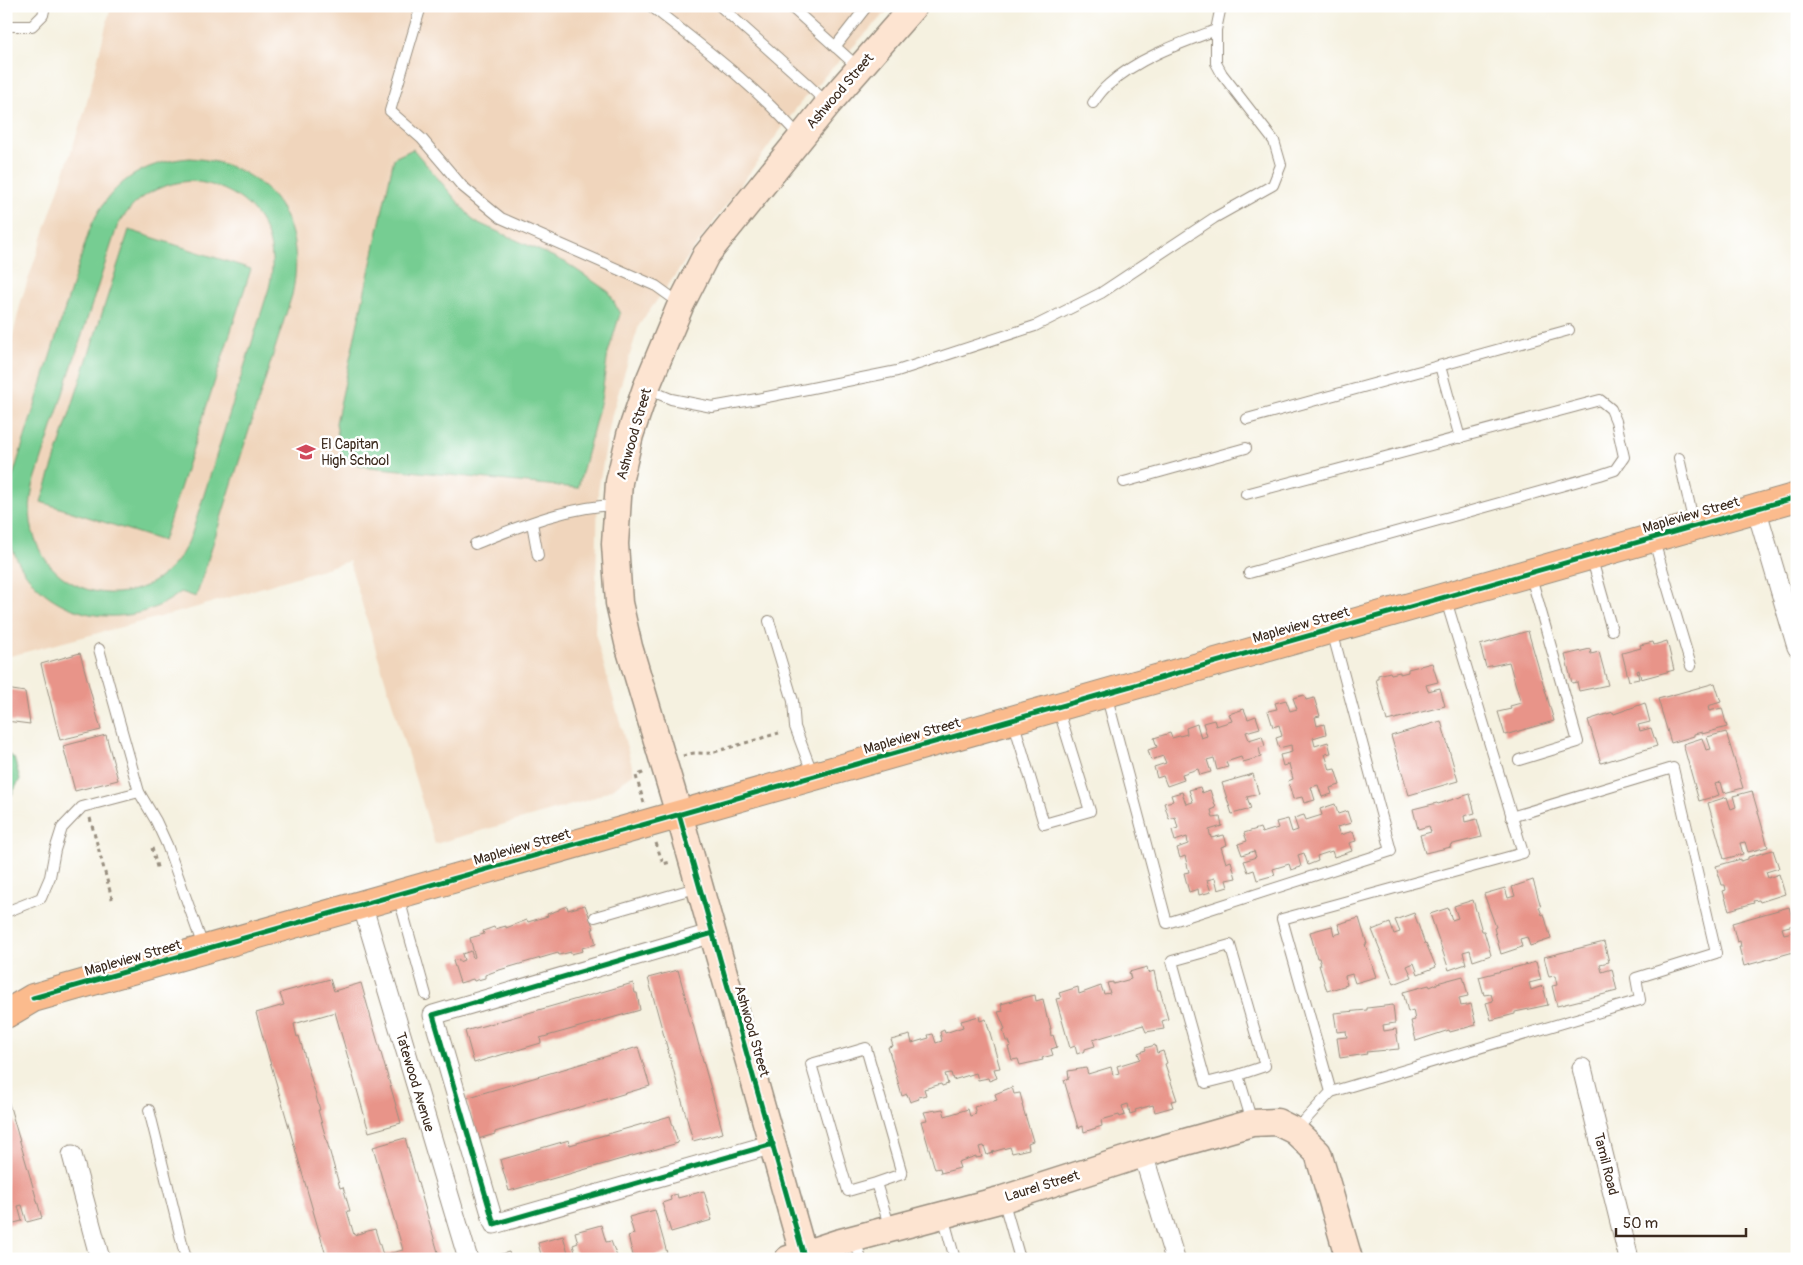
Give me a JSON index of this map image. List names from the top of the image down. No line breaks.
{"streets":{"main road":["Mapleview Street"],"street":["Ashwood Street","Tatewood Avenue","Tamil Road","Laurel Street"]},"crossings":[["Ashwood Street","Mapleview Street"],["Ashwood Street","Laurel Street"],["Mapleview Street","Tatewood Avenue"]],"places":{"school or university":["El Capitan High School"]},"scale_bar":"50 m"}
